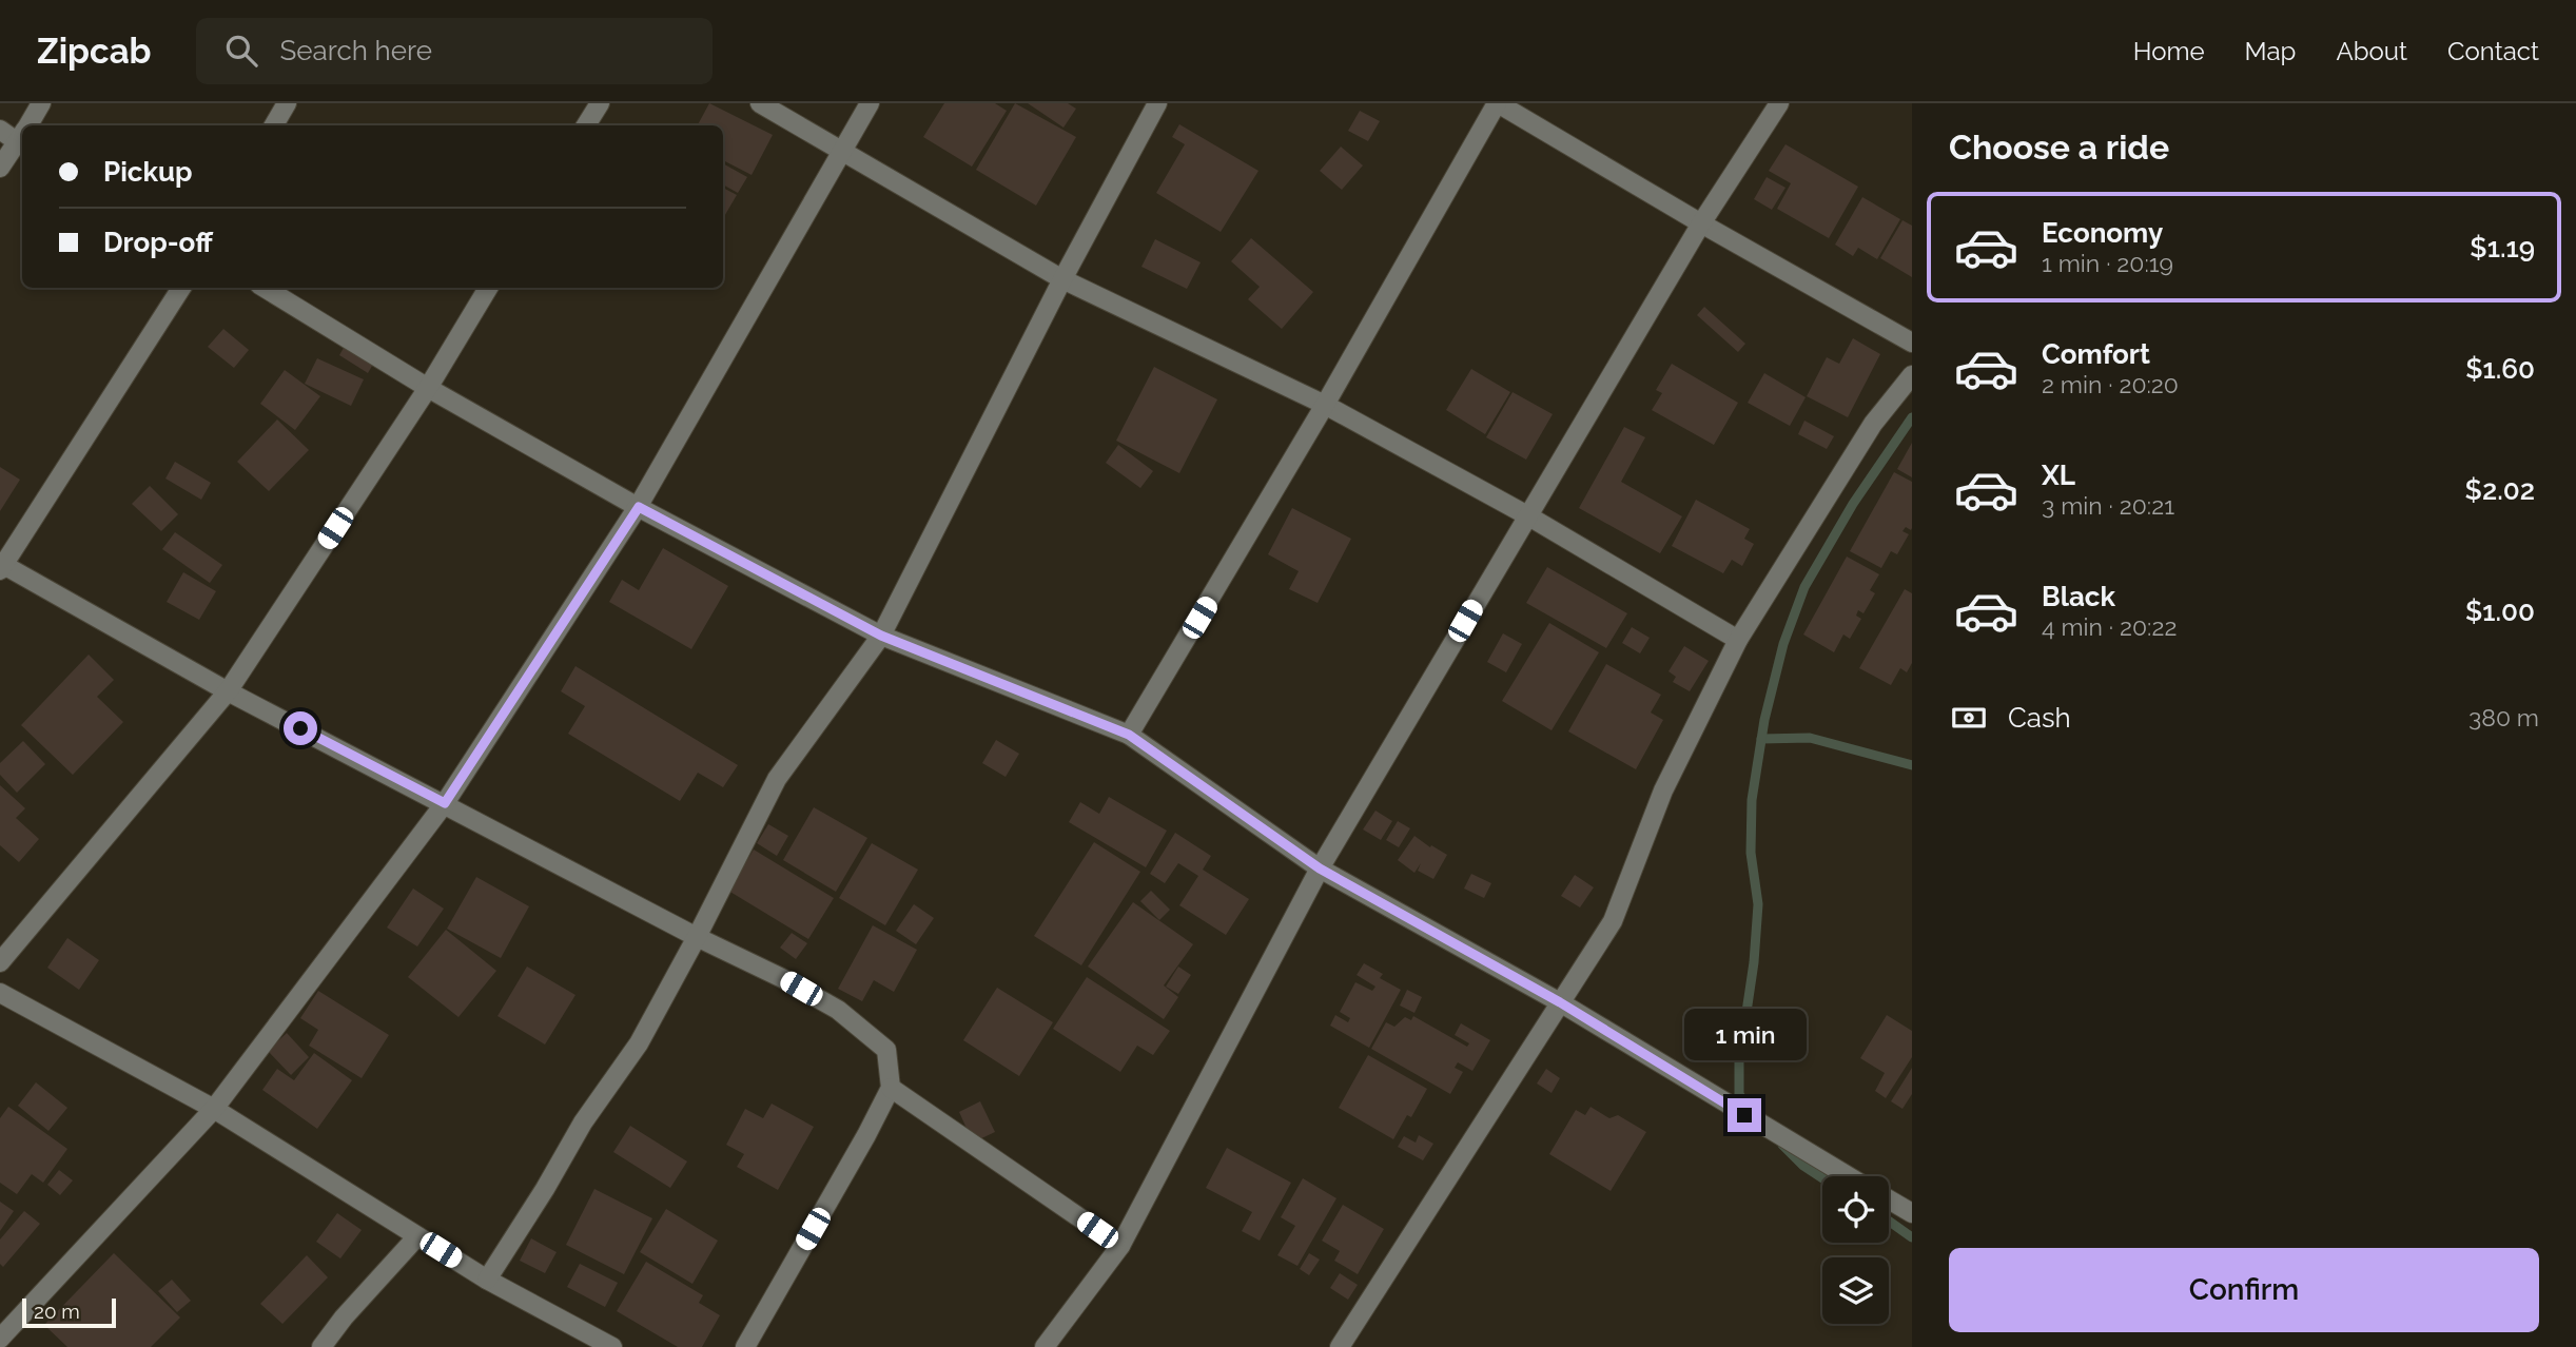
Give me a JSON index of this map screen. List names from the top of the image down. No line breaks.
{"scale_bar":"20 m","page":{"header":"Zipcab","search":"Search here","nav":["Home","Map","About","Contact"],"heading":"Choose a ride","banner":["Pickup","Drop-off"],"list":[{"name":"Economy","note":"1 min · 20:19","value":"$1.19"},{"name":"Comfort","note":"2 min · 20:20","value":"$1.60"},{"name":"XL","note":"3 min · 20:21","value":"$2.02"},{"name":"Black","note":"4 min · 20:22","value":"$1.00"}],"pay":["Cash","380 m"],"bubble":"1 min","buttons":"Confirm","scale":"20 m"}}
